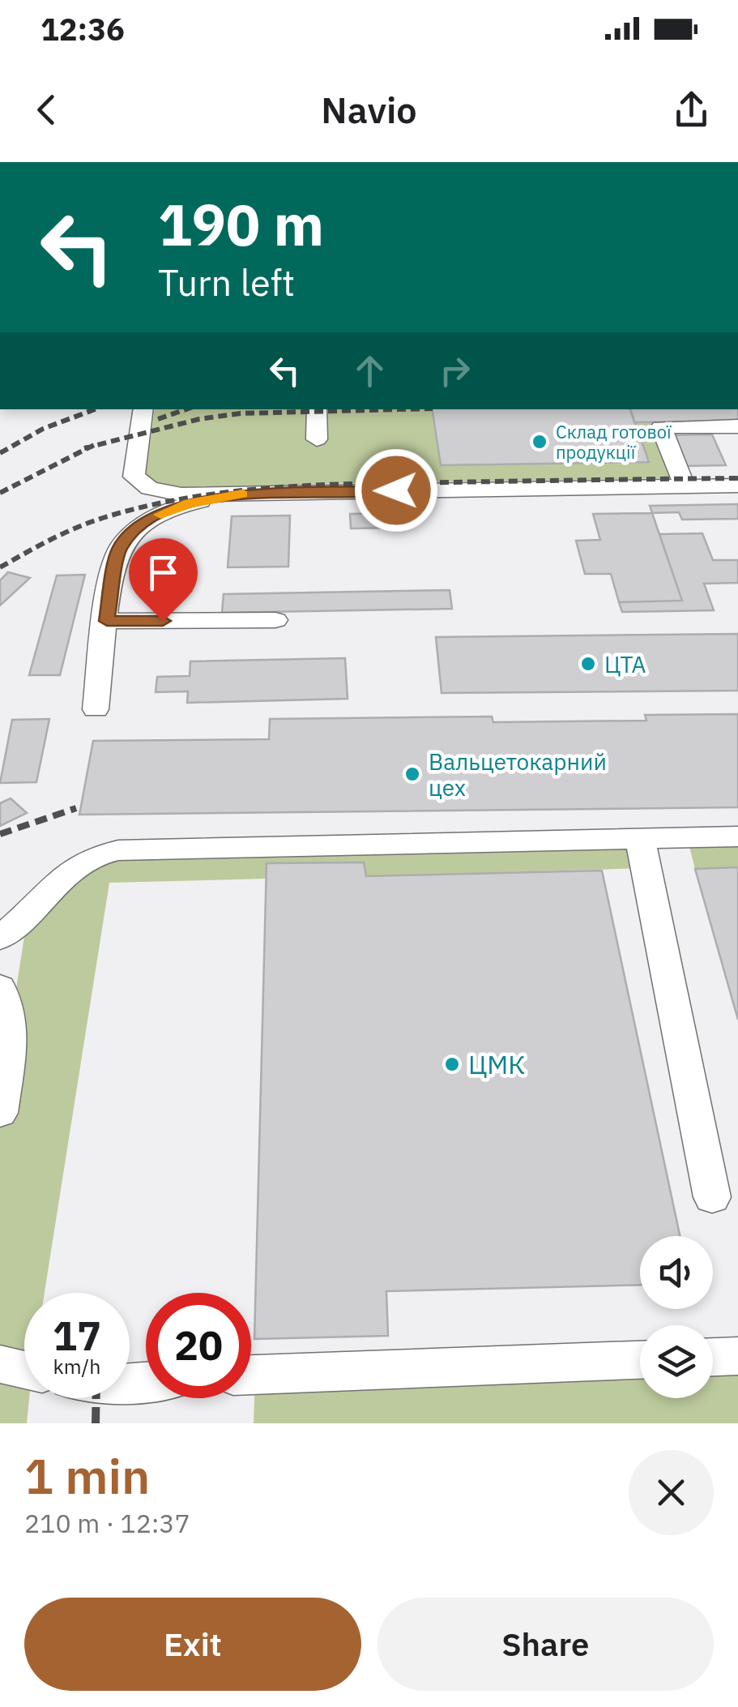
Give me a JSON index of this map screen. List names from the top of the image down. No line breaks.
{"places":["Склад готової продукції","ЦТА","Вальцетокарний цех","ЦМК"],"page":{"status":"12:36","header":"Navio","turn":["190 m","Turn left"],"speed":"17 km/h","limit":"20","heading":["1 min","210 m · 12:37"],"buttons":["Exit","Share"]}}
